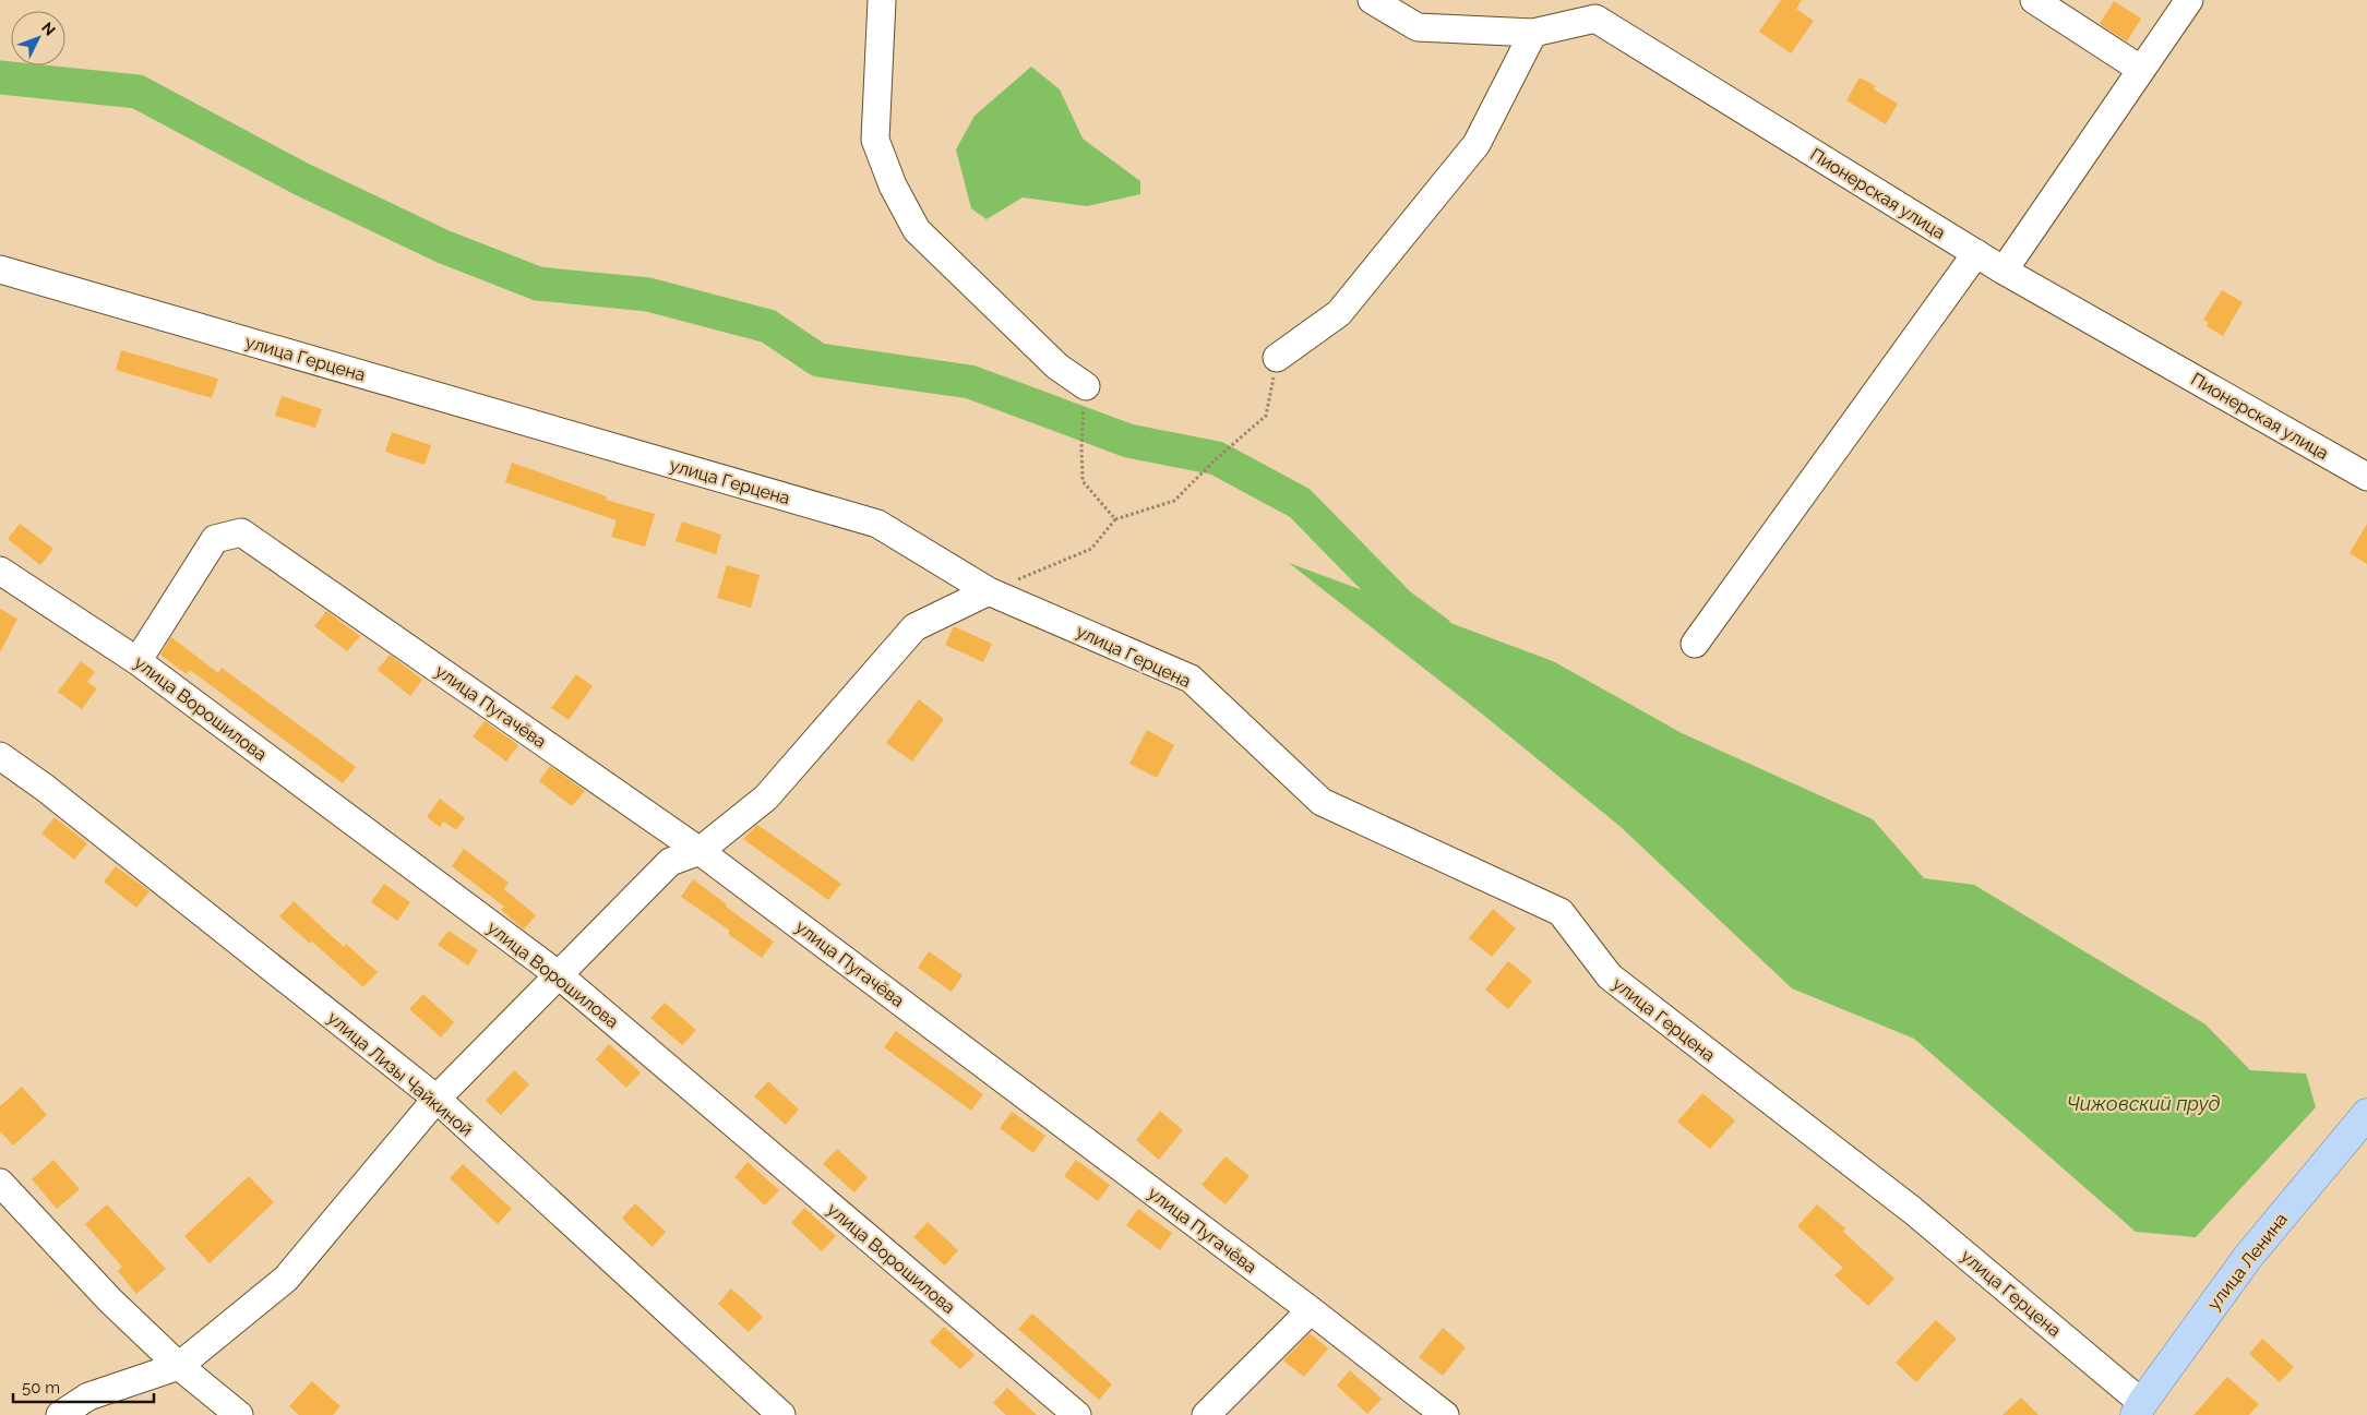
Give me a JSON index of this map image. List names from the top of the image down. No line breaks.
{"streets":{"main road":["улица Ленина"],"street":["Пионерская улица","улица Герцена","улица Пугачёва","улица Ворошилова","улица Лизы Чайкиной"]},"crossings":[["улица Герцена","улица Ленина"],["улица Пугачёва","улица Ворошилова"]],"water":["Чижовский пруд"],"scale_bar":"50 m","north":"top right"}
